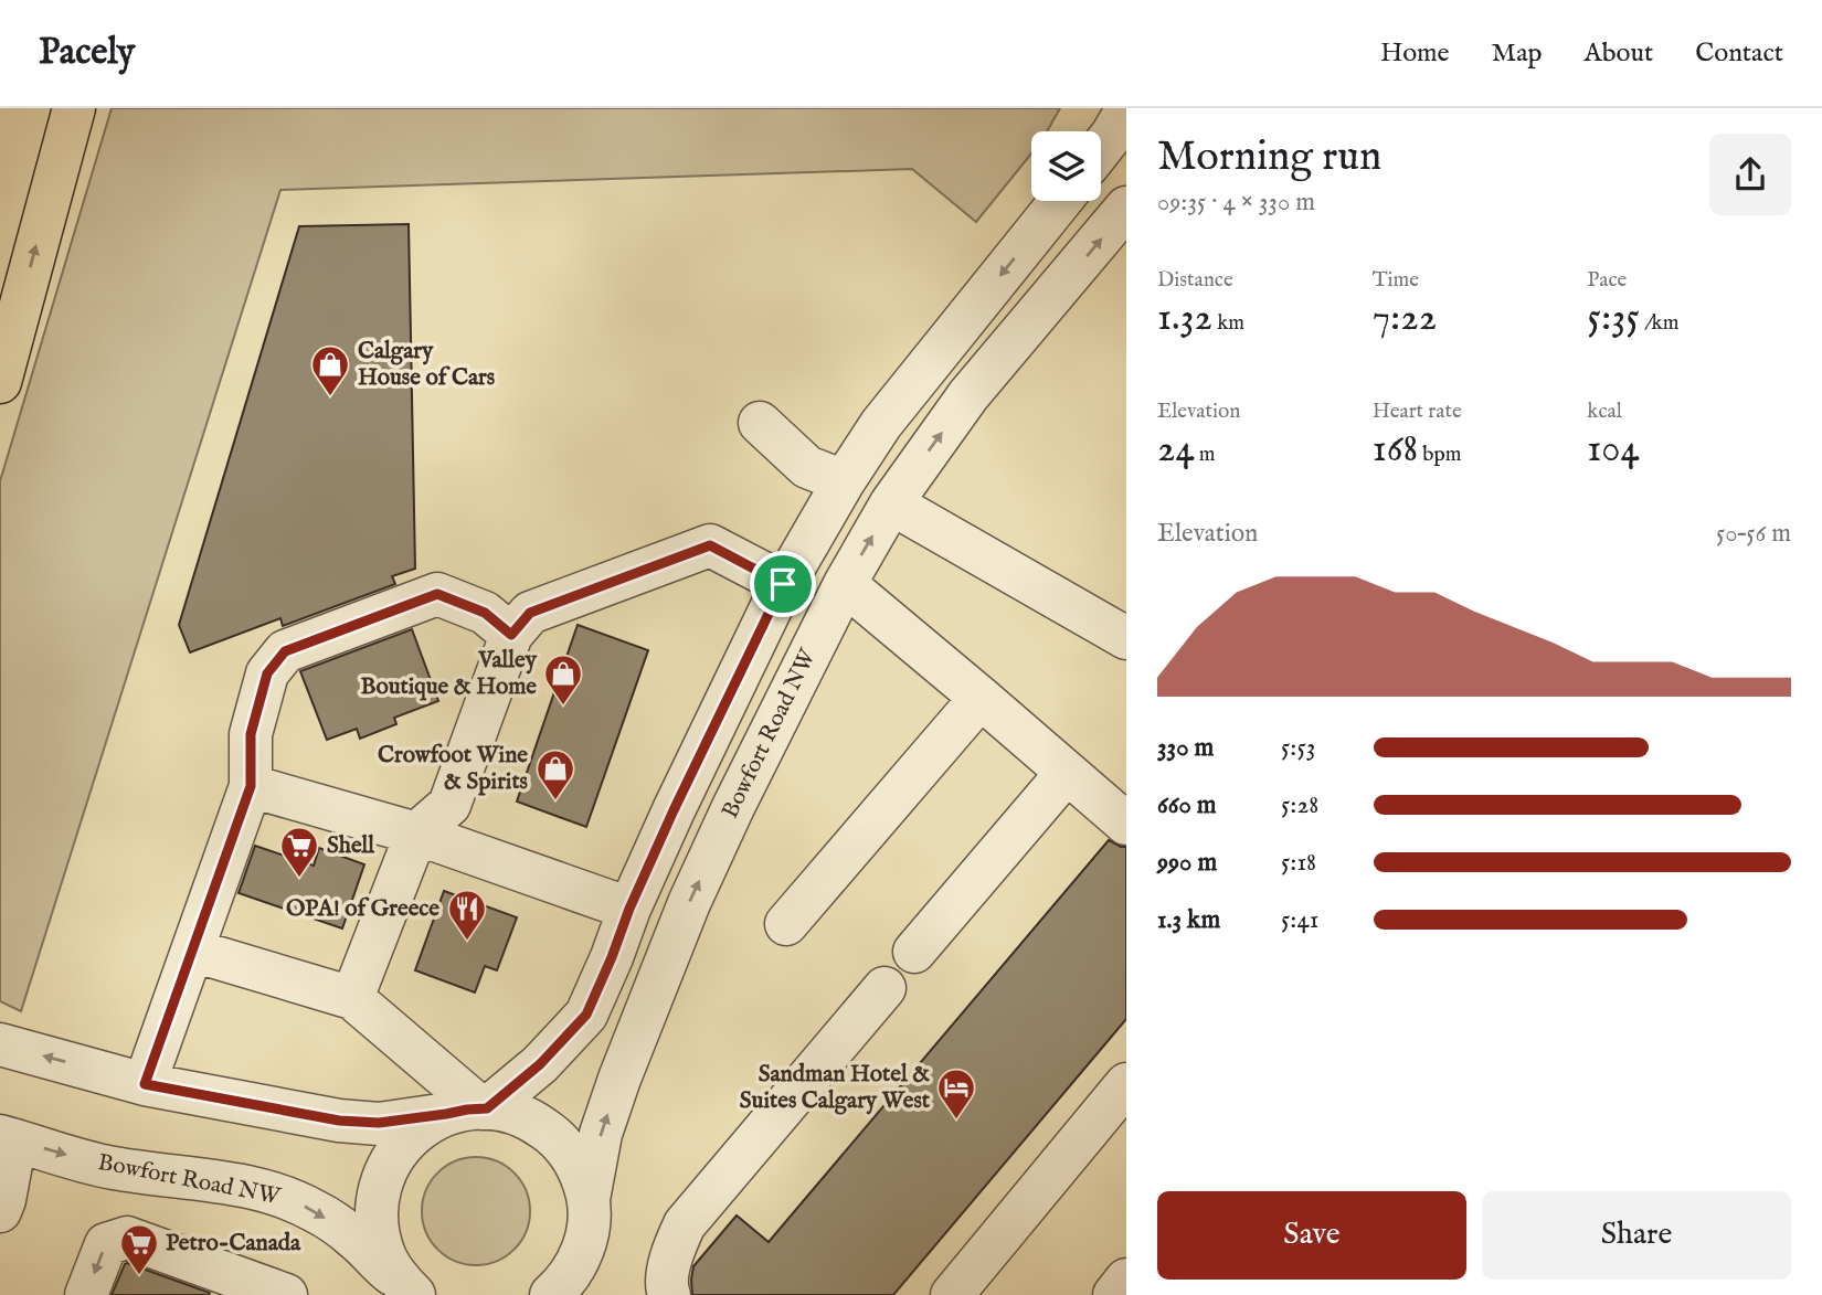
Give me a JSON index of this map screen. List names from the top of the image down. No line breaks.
{"streets":{"street":["Bowfort Road NW"]},"places":{"shop":["Calgary House of Cars","Valley Boutique & Home","Crowfoot Wine & Spirits"],"supermarket":["Shell","Petro-Canada"],"restaurant":["OPA! of Greece"],"hotel":["Sandman Hotel & Suites Calgary West"]},"page":{"header":"Pacely","nav":["Home","Map","About","Contact"],"heading":["Morning run","09:35 · 4 × 330 m"],"stats":[["Distance","1.32 km"],["Time","7:22"],["Pace","5:35 /km"],["Elevation","24 m"],["Heart rate","168 bpm"],["kcal","104"]],"chart":["Elevation","50–56 m"],"list":[{"name":"330 m","note":"5:53"},{"name":"660 m","note":"5:28"},{"name":"990 m","note":"5:18"},{"name":"1.3 km","note":"5:41"}],"buttons":["Save","Share"]}}
